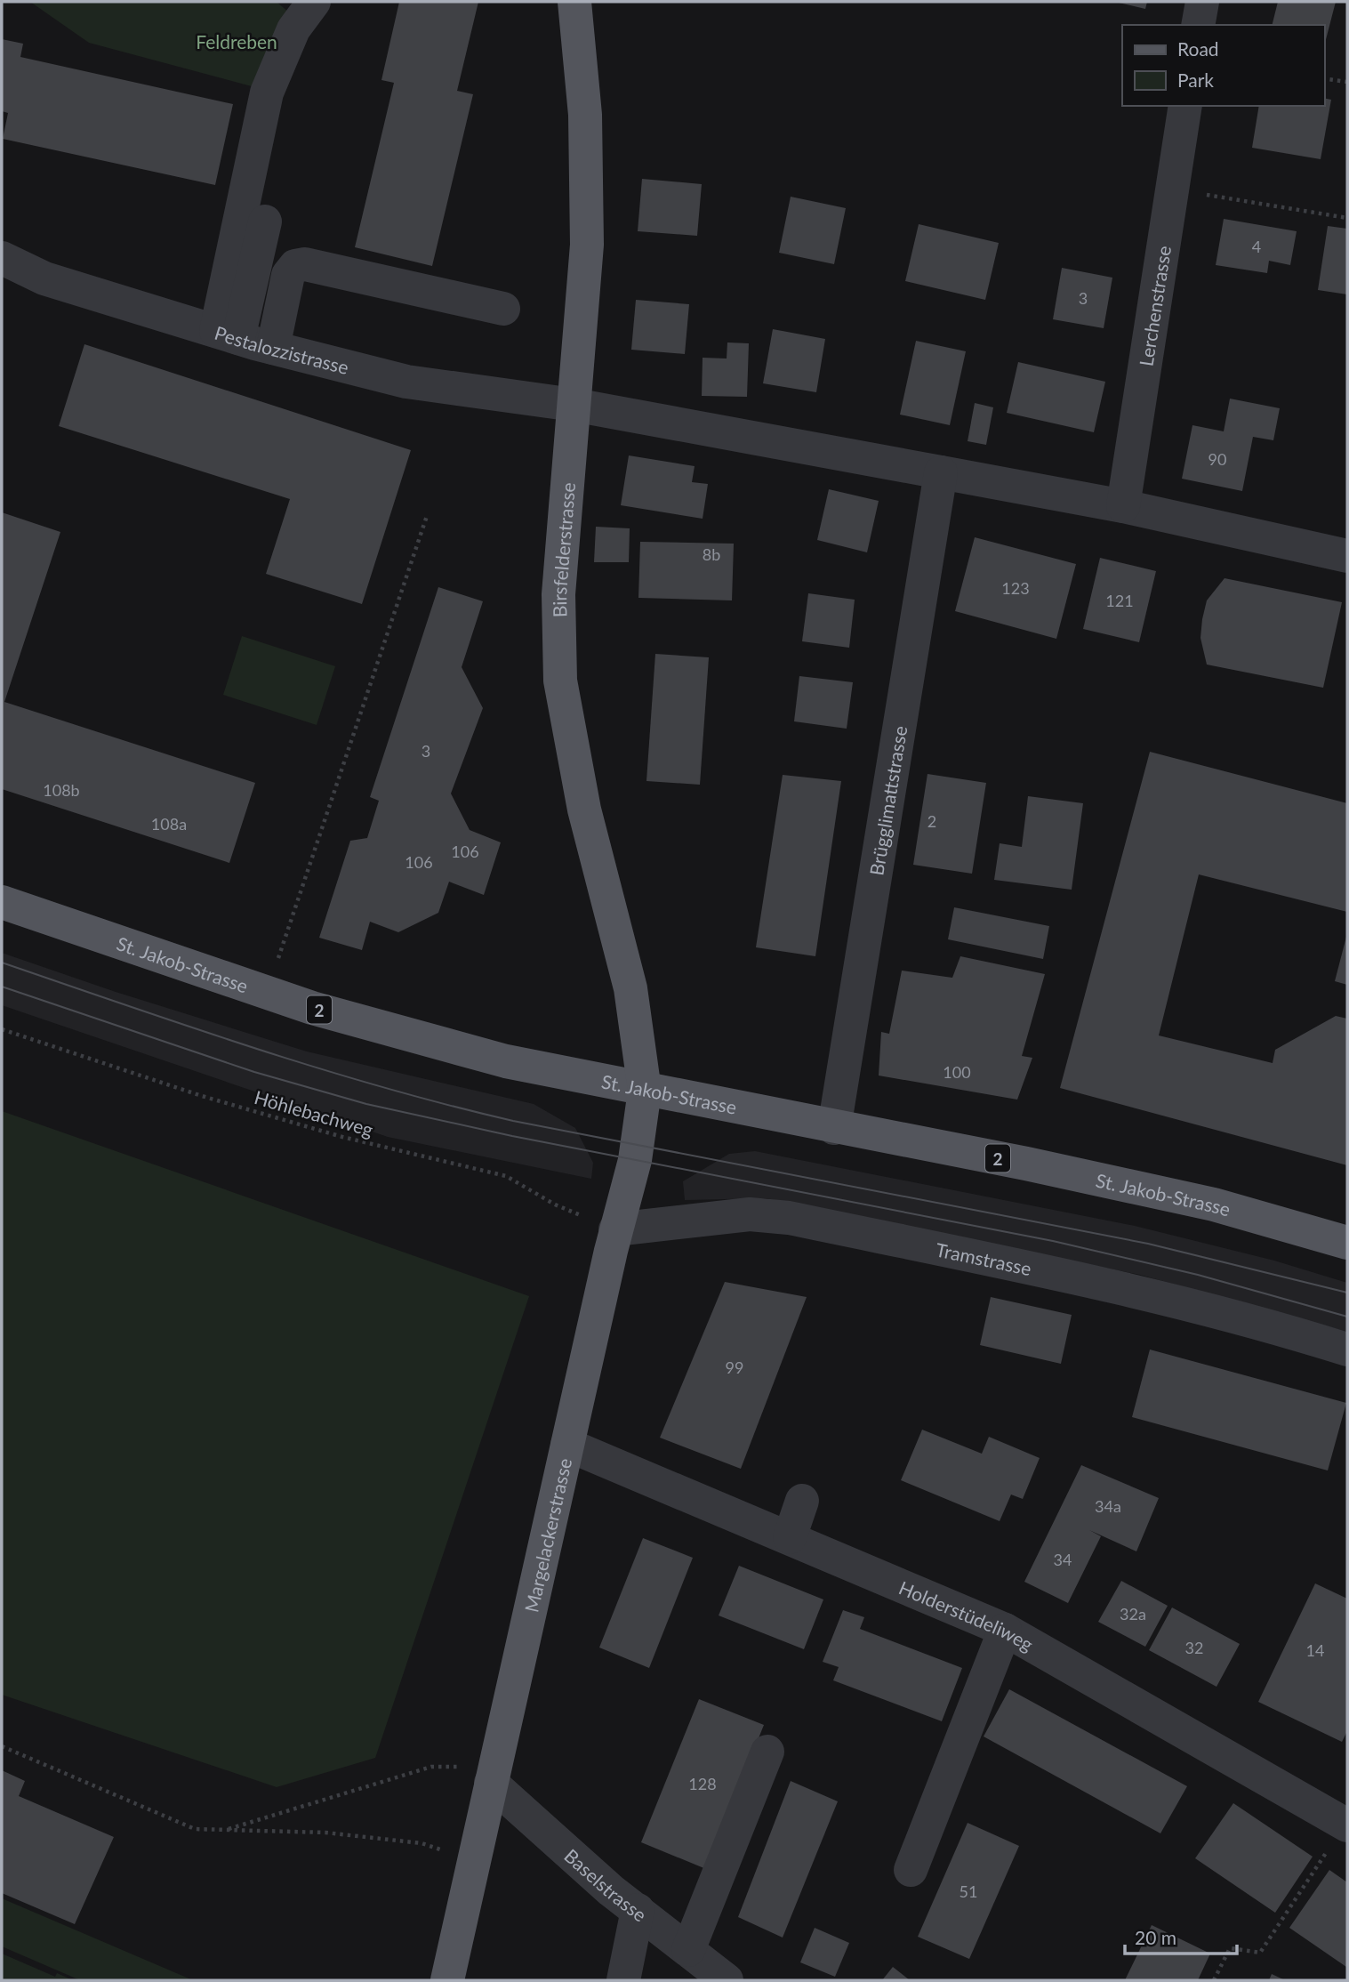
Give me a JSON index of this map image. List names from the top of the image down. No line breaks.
{"streets":{"main road":["Birsfelderstrasse","St. Jakob-Strasse","2","Margelackerstrasse"],"street":["Lerchenstrasse","Pestalozzistrasse","Brügglimattstrasse","Tramstrasse","Holderstüdeliweg","Baselstrasse"],"path":["Höhlebachweg"]},"crossings":[["Lerchenstrasse","Pestalozzistrasse"],["Pestalozzistrasse","Birsfelderstrasse"],["Pestalozzistrasse","Brügglimattstrasse"],["Birsfelderstrasse","St. Jakob-Strasse"],["Birsfelderstrasse","Margelackerstrasse"],["Brügglimattstrasse","St. Jakob-Strasse"],["St. Jakob-Strasse","Margelackerstrasse"],["Höhlebachweg","Tramstrasse"],["Höhlebachweg","Margelackerstrasse"],["Tramstrasse","Margelackerstrasse"],["Margelackerstrasse","Holderstüdeliweg"],["Margelackerstrasse","Baselstrasse"]],"parks":["Feldreben"],"house_numbers":["4","3","90","8b","123","121","3","108b","2","108a","106","106","100","99","34a","34","32a","32","14","128","51"],"legend":["Road","Park"],"scale_bar":"20 m"}
